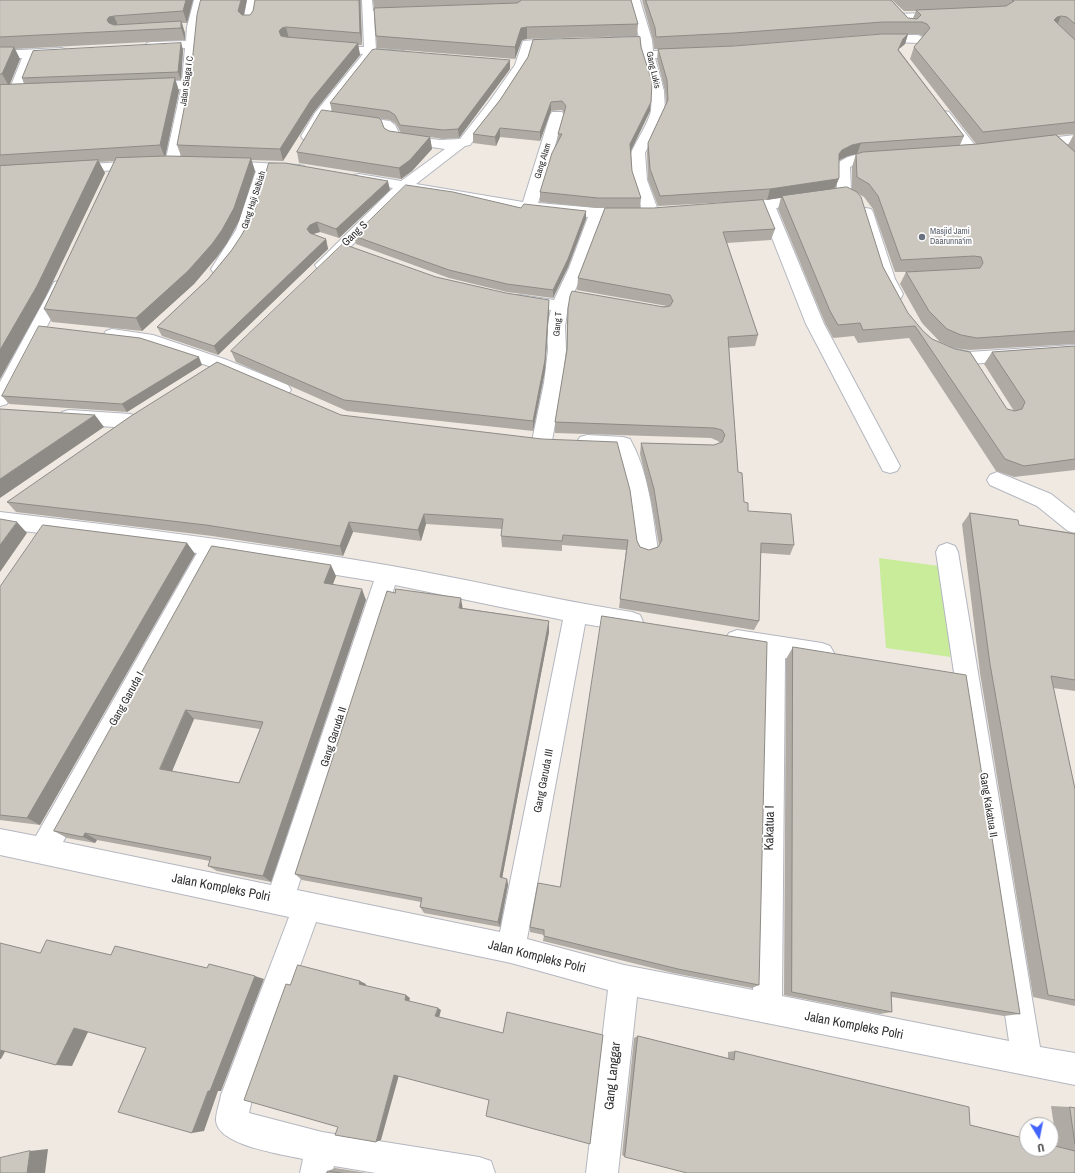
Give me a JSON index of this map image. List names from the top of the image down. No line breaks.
{"streets":{"street":["Gang Lukis","Jalan Siaga I C","Gang Alam","Gang Haji Salbiah","Gang S","Gang T","Gang Garuda I","Gang Garuda II","Gang Garuda III","Gang Kakatua II","Kakatua I","Jalan Kompleks Polri","Gang Langgar"]},"crossings":[["Gang Garuda I","Jalan Kompleks Polri"],["Gang Garuda II","Jalan Kompleks Polri"],["Gang Garuda III","Jalan Kompleks Polri"],["Gang Kakatua II","Jalan Kompleks Polri"],["Kakatua I","Jalan Kompleks Polri"],["Jalan Kompleks Polri","Gang Langgar"]],"places":["Masjid Jami Daarunna'im"],"north":"bottom"}
